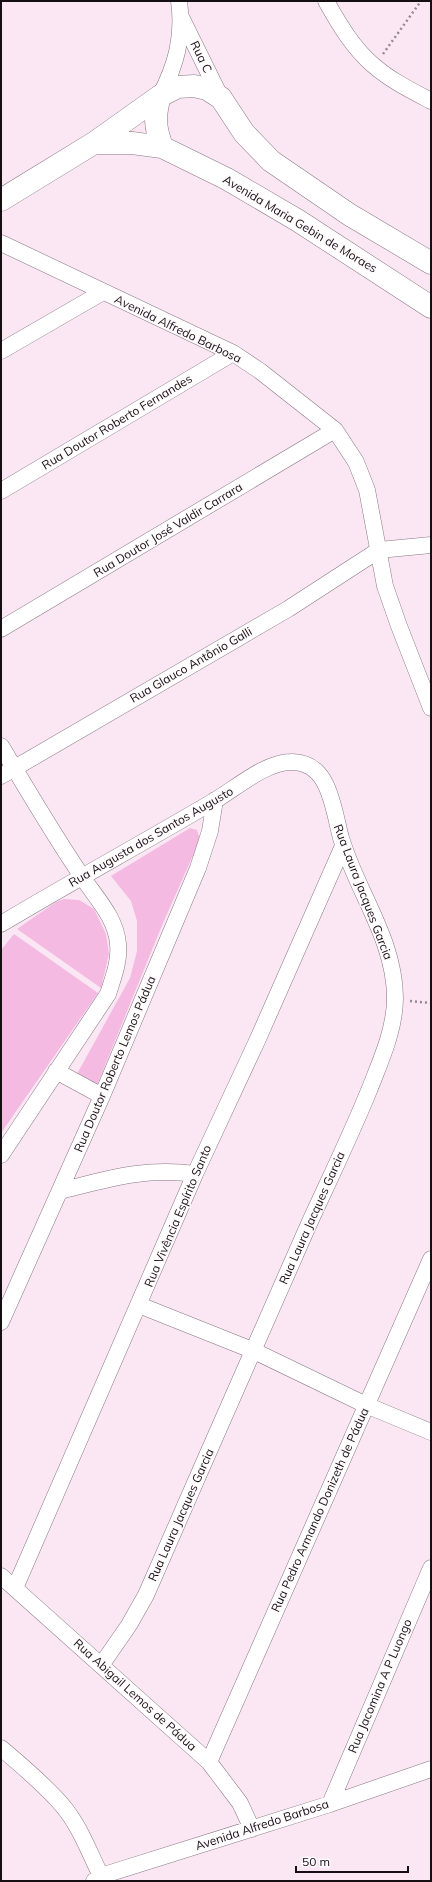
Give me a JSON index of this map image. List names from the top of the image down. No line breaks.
{"streets":{"main road":["Avenida Maria Gebin de Moraes"],"street":["Rua C","Avenida Alfredo Barbosa","Rua Doutor Roberto Fernandes","Rua Doutor José Valdir Carrara","Rua Glauco Antônio Galli","Rua Augusta dos Santos Augusto","Rua Laura Jacques Garcia","Rua Doutor Roberto Lemos Pádua","Rua Vivência Espírito Santo","Rua Pedro Armando Donizeth de Pádua","Rua Jacomina A P Luongo","Rua Abigail Lemos de Pádua"]},"crossings":[["Avenida Alfredo Barbosa","Rua Doutor Roberto Fernandes"],["Avenida Alfredo Barbosa","Rua Doutor José Valdir Carrara"],["Avenida Alfredo Barbosa","Rua Glauco Antônio Galli"],["Avenida Alfredo Barbosa","Rua Jacomina A P Luongo"],["Avenida Alfredo Barbosa","Rua Abigail Lemos de Pádua"],["Rua Augusta dos Santos Augusto","Rua Laura Jacques Garcia"],["Rua Augusta dos Santos Augusto","Rua Doutor Roberto Lemos Pádua"],["Rua Laura Jacques Garcia","Rua Vivência Espírito Santo"],["Rua Laura Jacques Garcia","Rua Abigail Lemos de Pádua"],["Rua Vivência Espírito Santo","Rua Abigail Lemos de Pádua"],["Rua Pedro Armando Donizeth de Pádua","Rua Abigail Lemos de Pádua"]],"scale_bar":"50 m"}
